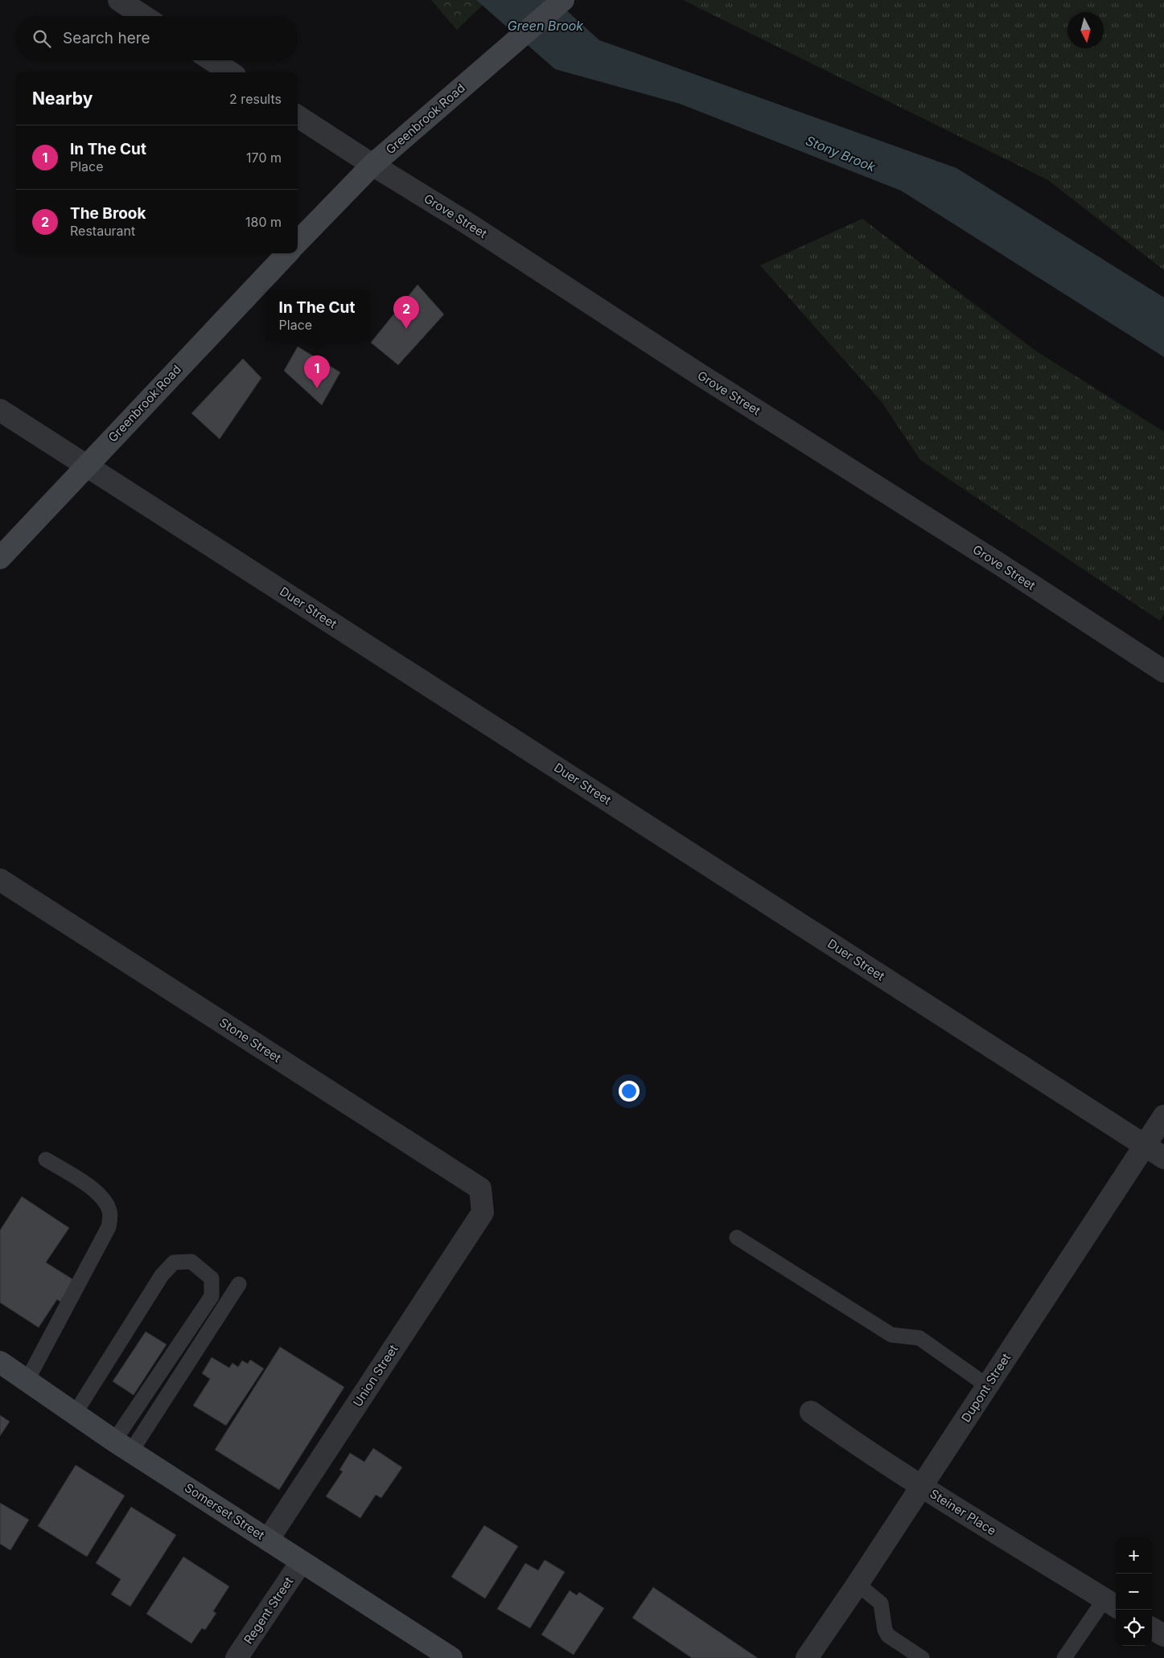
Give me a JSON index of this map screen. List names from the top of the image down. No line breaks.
{"streets":{"street":["Greenbrook Road","Grove Street","Duer Street","Stone Street","Union Street","Dupont Street","Somerset Street","Steiner Place","Regent Street"]},"crossings":[["Greenbrook Road","Grove Street"],["Greenbrook Road","Duer Street"],["Duer Street","Dupont Street"],["Stone Street","Union Street"],["Union Street","Somerset Street"],["Dupont Street","Steiner Place"],["Somerset Street","Regent Street"]],"water":["Green Brook","Stony Brook"],"north":"bottom","page":{"search":"Search here","heading":["Nearby","2 results"],"list":[{"mark":"1","name":"In The Cut","note":"Place","value":"170 m"},{"mark":"2","name":"The Brook","note":"Restaurant","value":"180 m"}],"popup":["In The Cut","Place"],"pins":["2","1"],"map_buttons":["+","−"]}}
